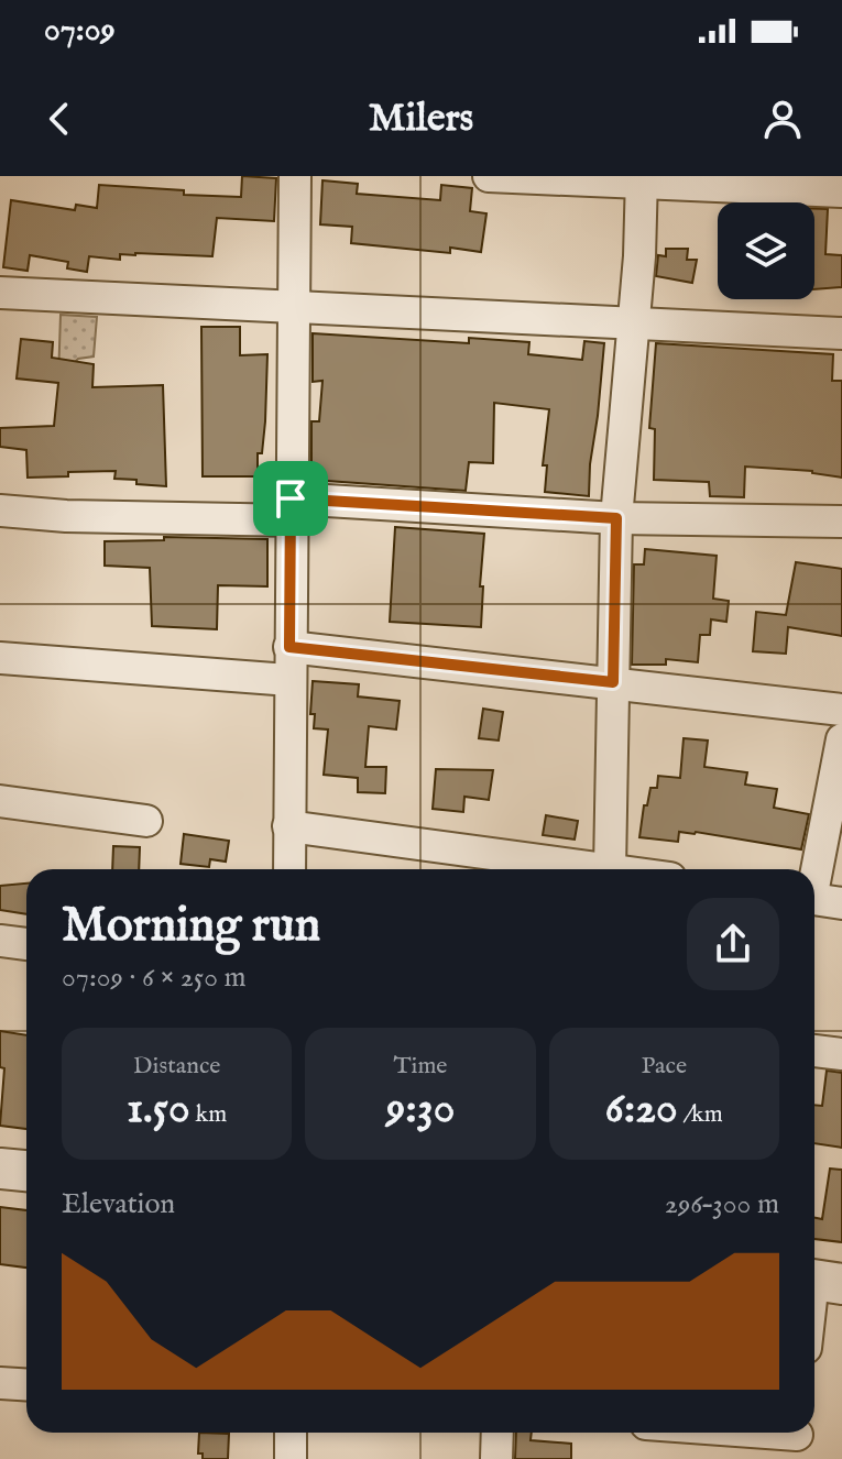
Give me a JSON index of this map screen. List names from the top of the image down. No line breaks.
{"page":{"status":"07:09","header":"Milers","heading":["Morning run","07:09 · 6 × 250 m"],"stats":[["Distance","1.50 km"],["Time","9:30"],["Pace","6:20 /km"]],"chart":["Elevation","296–300 m"]}}
